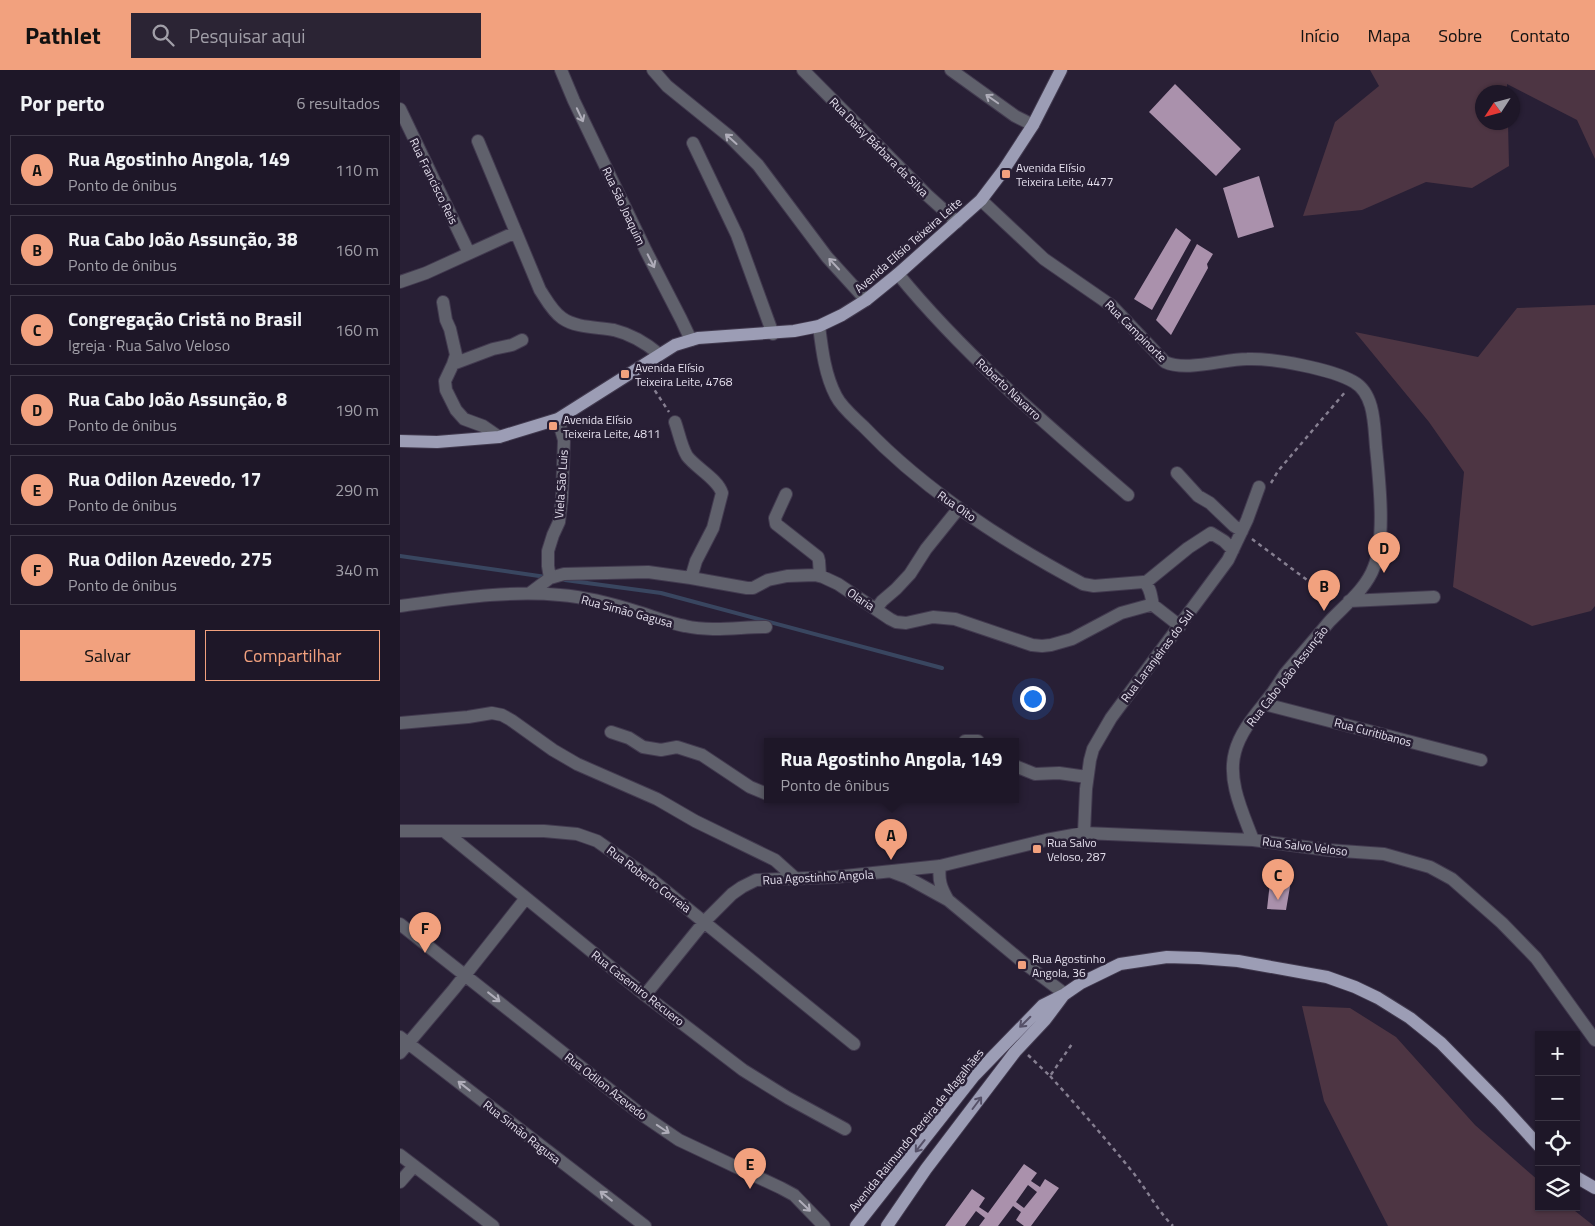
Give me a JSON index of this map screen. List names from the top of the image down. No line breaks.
{"streets":{"main road":["Avenida Elísio Teixeira Leite","Avenida Raimundo Pereira de Magalhães"],"street":["Rua Daisy Bárbara da Silva","Rua Francisco Reis","Rua São Joaquim","Rua Campinorte","Roberto Navarro","Viela São Luis","Rua Oito","Olaria","Rua Simão Gagusa","Rua Laranjeiras do Sul","Rua Cabo João Assunção","Rua Curitibanos","Rua Salvo Veloso","Rua Agostinho Angola","Rua Roberto Correia","Rua Casemiro Recuero","Rua Odilon Azevedo","Rua Simão Ragusa"]},"crossings":[["Rua Daisy Bárbara da Silva","Avenida Elísio Teixeira Leite"],["Rua São Joaquim","Avenida Elísio Teixeira Leite"],["Avenida Elísio Teixeira Leite","Rua Campinorte"],["Avenida Elísio Teixeira Leite","Roberto Navarro"],["Avenida Elísio Teixeira Leite","Viela São Luis"],["Avenida Elísio Teixeira Leite","Rua Oito"],["Rua Campinorte","Rua Cabo João Assunção"],["Viela São Luis","Olaria"],["Olaria","Rua Simão Gagusa"],["Rua Laranjeiras do Sul","Rua Salvo Veloso"],["Rua Cabo João Assunção","Rua Curitibanos"],["Rua Cabo João Assunção","Rua Salvo Veloso"],["Rua Salvo Veloso","Rua Agostinho Angola"],["Rua Agostinho Angola","Rua Roberto Correia"],["Rua Agostinho Angola","Rua Casemiro Recuero"],["Rua Agostinho Angola","Avenida Raimundo Pereira de Magalhães"],["Rua Roberto Correia","Rua Casemiro Recuero"]],"one_way":["Rua Odilon Azevedo"],"places":{"transit":["Avenida Elísio Teixeira Leite, 4477","Avenida Elísio Teixeira Leite, 4768","Avenida Elísio Teixeira Leite, 4811","Rua Salvo Veloso, 287","Rua Agostinho Angola, 36"]},"north":"bottom left","page":{"header":"Pathlet","search":"Pesquisar aqui","nav":["Início","Mapa","Sobre","Contato"],"heading":["Por perto","6 resultados"],"list":[{"mark":"A","name":"Rua Agostinho Angola, 149","note":"Ponto de ônibus","value":"110 m"},{"mark":"B","name":"Rua Cabo João Assunção, 38","note":"Ponto de ônibus","value":"160 m"},{"mark":"C","name":"Congregação Cristã no Brasil","note":"Igreja · Rua Salvo Veloso","value":"160 m"},{"mark":"D","name":"Rua Cabo João Assunção, 8","note":"Ponto de ônibus","value":"190 m"},{"mark":"E","name":"Rua Odilon Azevedo, 17","note":"Ponto de ônibus","value":"290 m"},{"mark":"F","name":"Rua Odilon Azevedo, 275","note":"Ponto de ônibus","value":"340 m"}],"pins":["D","B","A","C","F","E"],"buttons":["Salvar","Compartilhar"],"popup":["Rua Agostinho Angola, 149","Ponto de ônibus"],"map_buttons":["+","−"]}}
